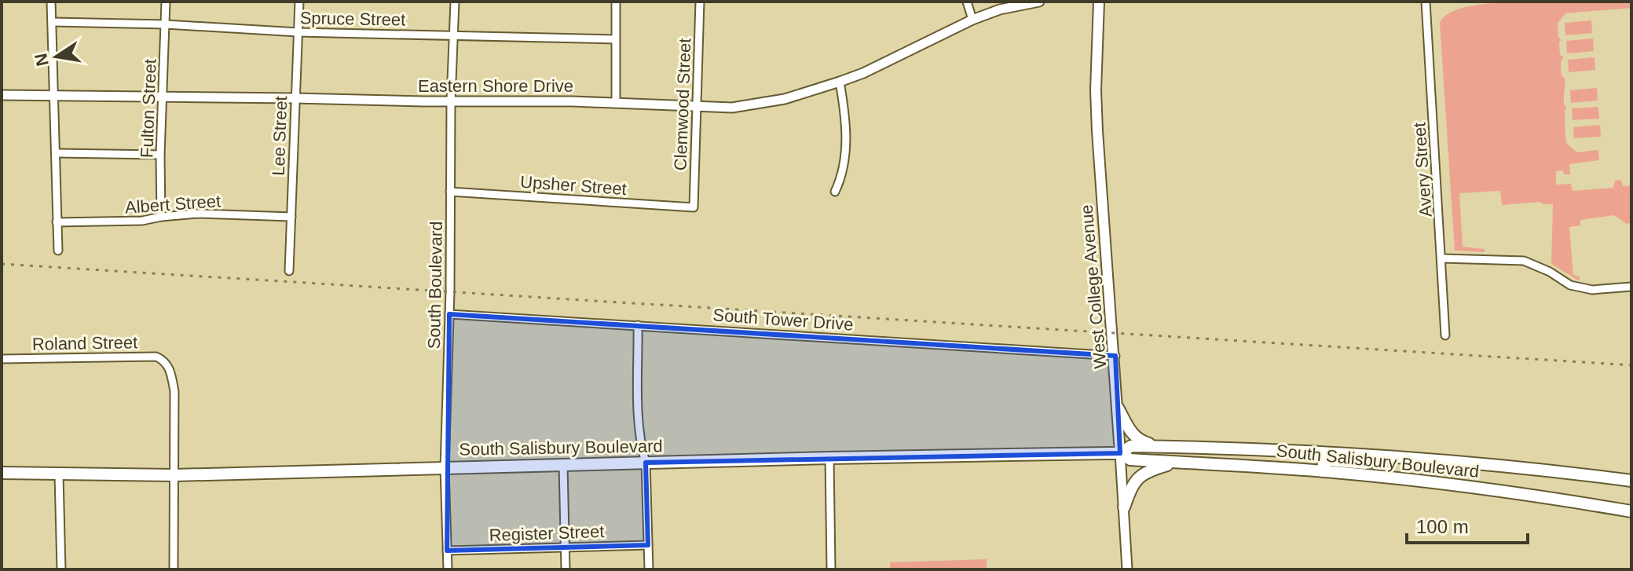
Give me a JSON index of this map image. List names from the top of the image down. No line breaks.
{"streets":{"main road":["West College Avenue","South Salisbury Boulevard"],"street":["Spruce Street","Eastern Shore Drive","Clemwood Street","Fulton Street","Lee Street","Avery Street","Upsher Street","Albert Street","South Boulevard","South Tower Drive","Roland Street","Register Street"]},"crossings":[["Spruce Street","Fulton Street"],["Spruce Street","Lee Street"],["Spruce Street","South Boulevard"],["Eastern Shore Drive","Clemwood Street"],["Eastern Shore Drive","Fulton Street"],["Eastern Shore Drive","Lee Street"],["Eastern Shore Drive","South Boulevard"],["Clemwood Street","Upsher Street"],["Fulton Street","Albert Street"],["Lee Street","Albert Street"],["Upsher Street","South Boulevard"],["South Boulevard","South Tower Drive"],["South Boulevard","South Salisbury Boulevard"],["South Boulevard","Register Street"],["West College Avenue","South Tower Drive"],["West College Avenue","South Salisbury Boulevard"],["Roland Street","South Salisbury Boulevard"]],"scale_bar":"100 m","north":"left"}
